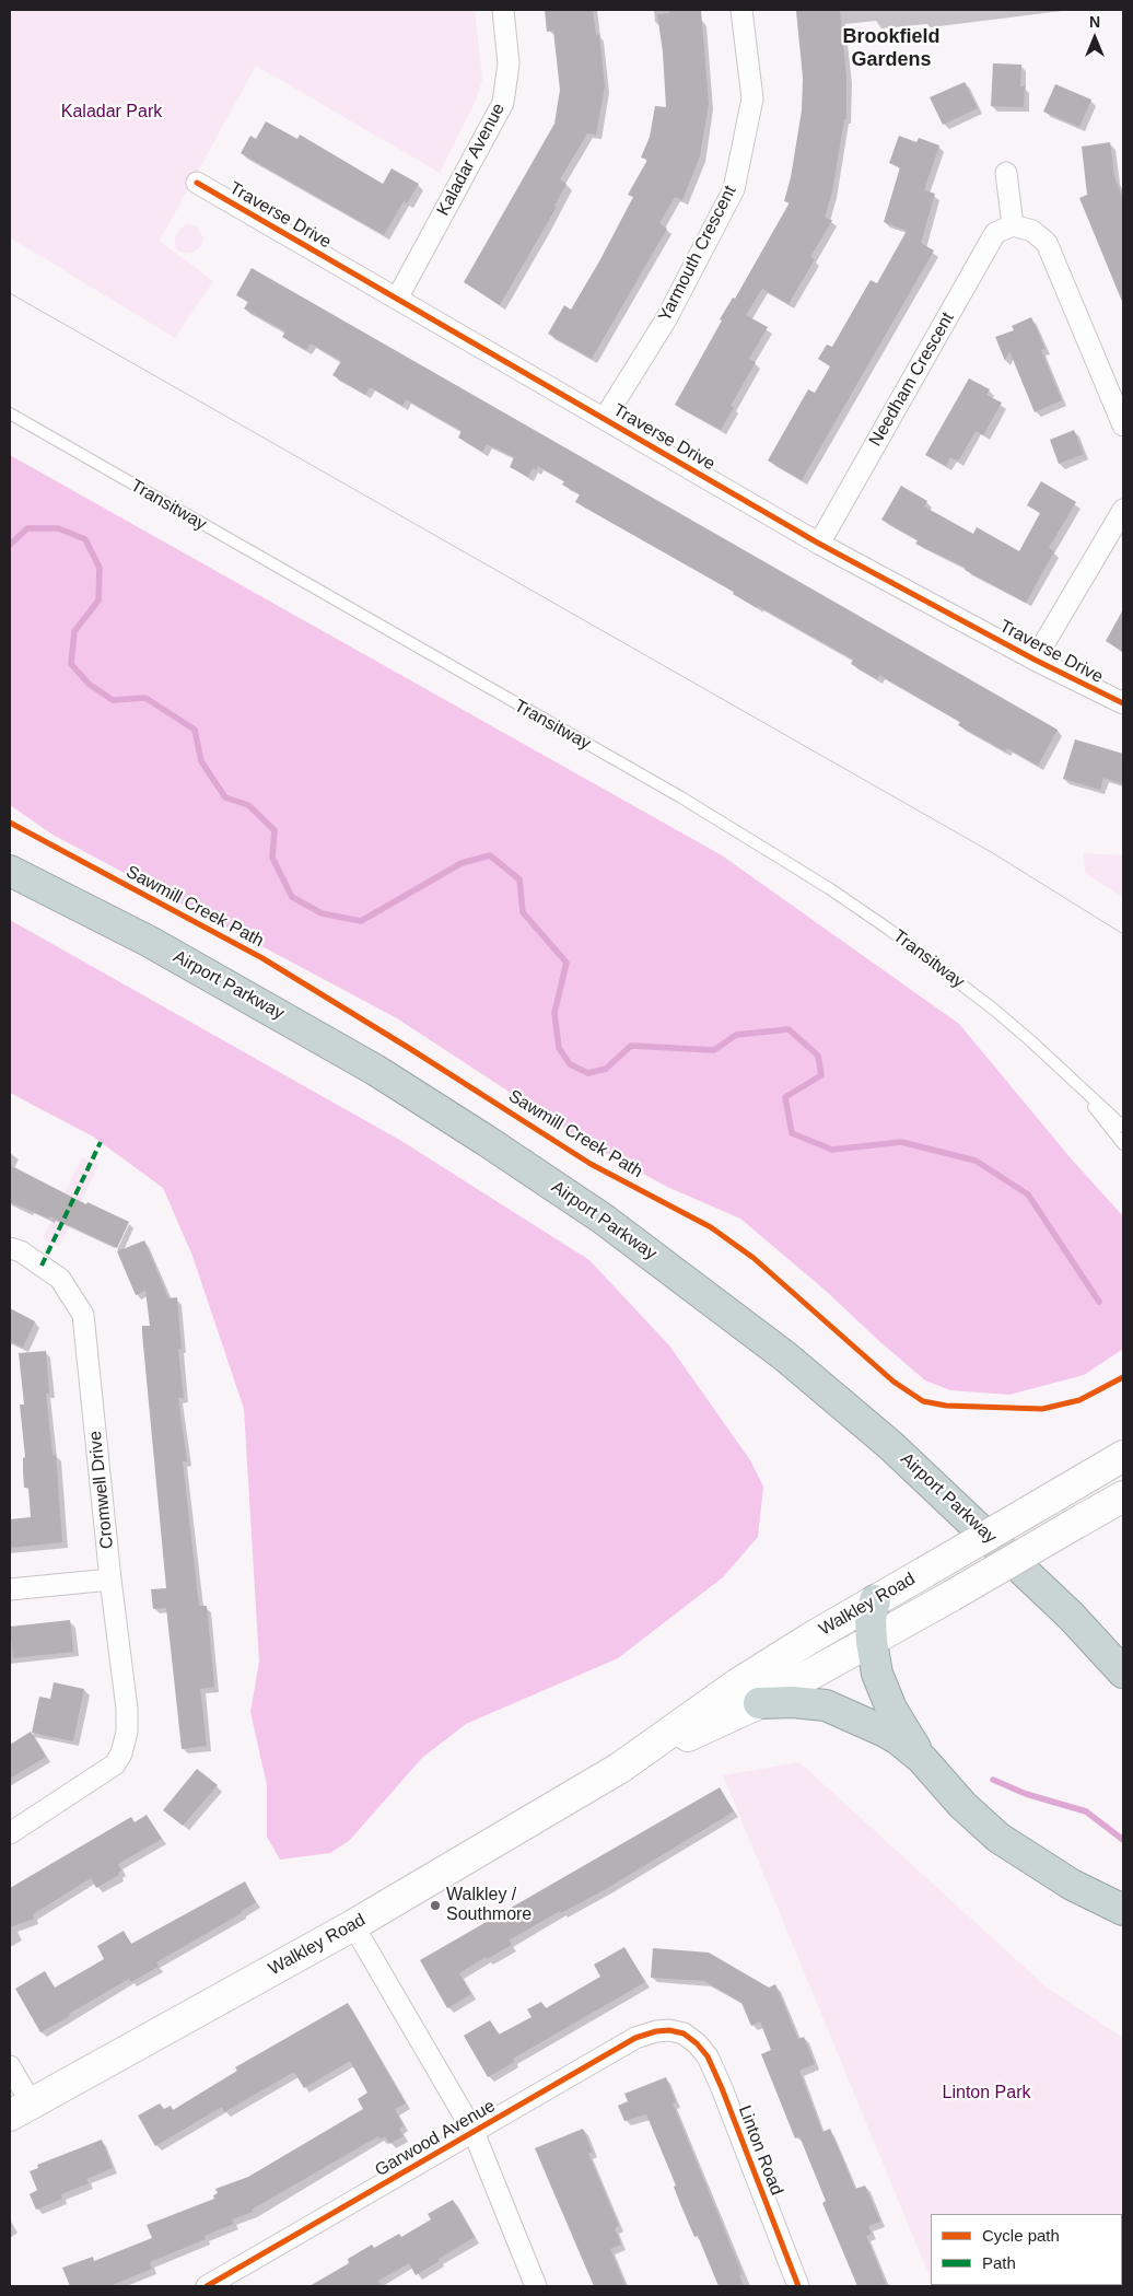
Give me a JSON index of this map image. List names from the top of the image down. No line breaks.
{"streets":{"highway":["Airport Parkway"],"main road":["Walkley Road"],"street":["Kaladar Avenue","Traverse Drive","Yarmouth Crescent","Needham Crescent","Cromwell Drive","Garwood Avenue","Linton Road"],"lane":["Transitway"],"cycle path":["Sawmill Creek Path"]},"crossings":[["Kaladar Avenue","Traverse Drive"],["Traverse Drive","Yarmouth Crescent"],["Traverse Drive","Needham Crescent"],["Garwood Avenue","Linton Road"]],"districts":["Brookfield Gardens"],"parks":["Kaladar Park","Linton Park"],"places":["Walkley / Southmore"],"legend":["Cycle path","Path"],"north":"top"}
